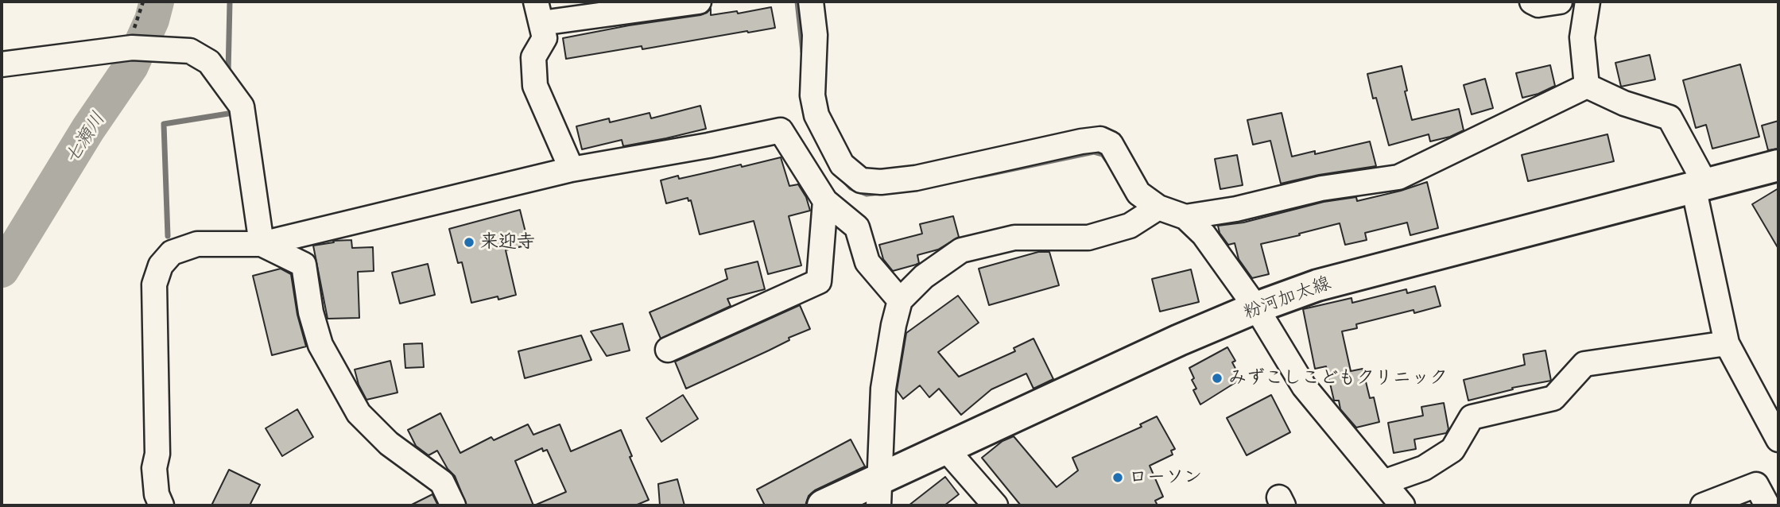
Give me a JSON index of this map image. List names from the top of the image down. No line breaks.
{"streets":{"main road":["粉河加太線"]},"water":["七瀬川"],"places":["来迎寺","みずこしこどもクリニック","ローソン"]}
